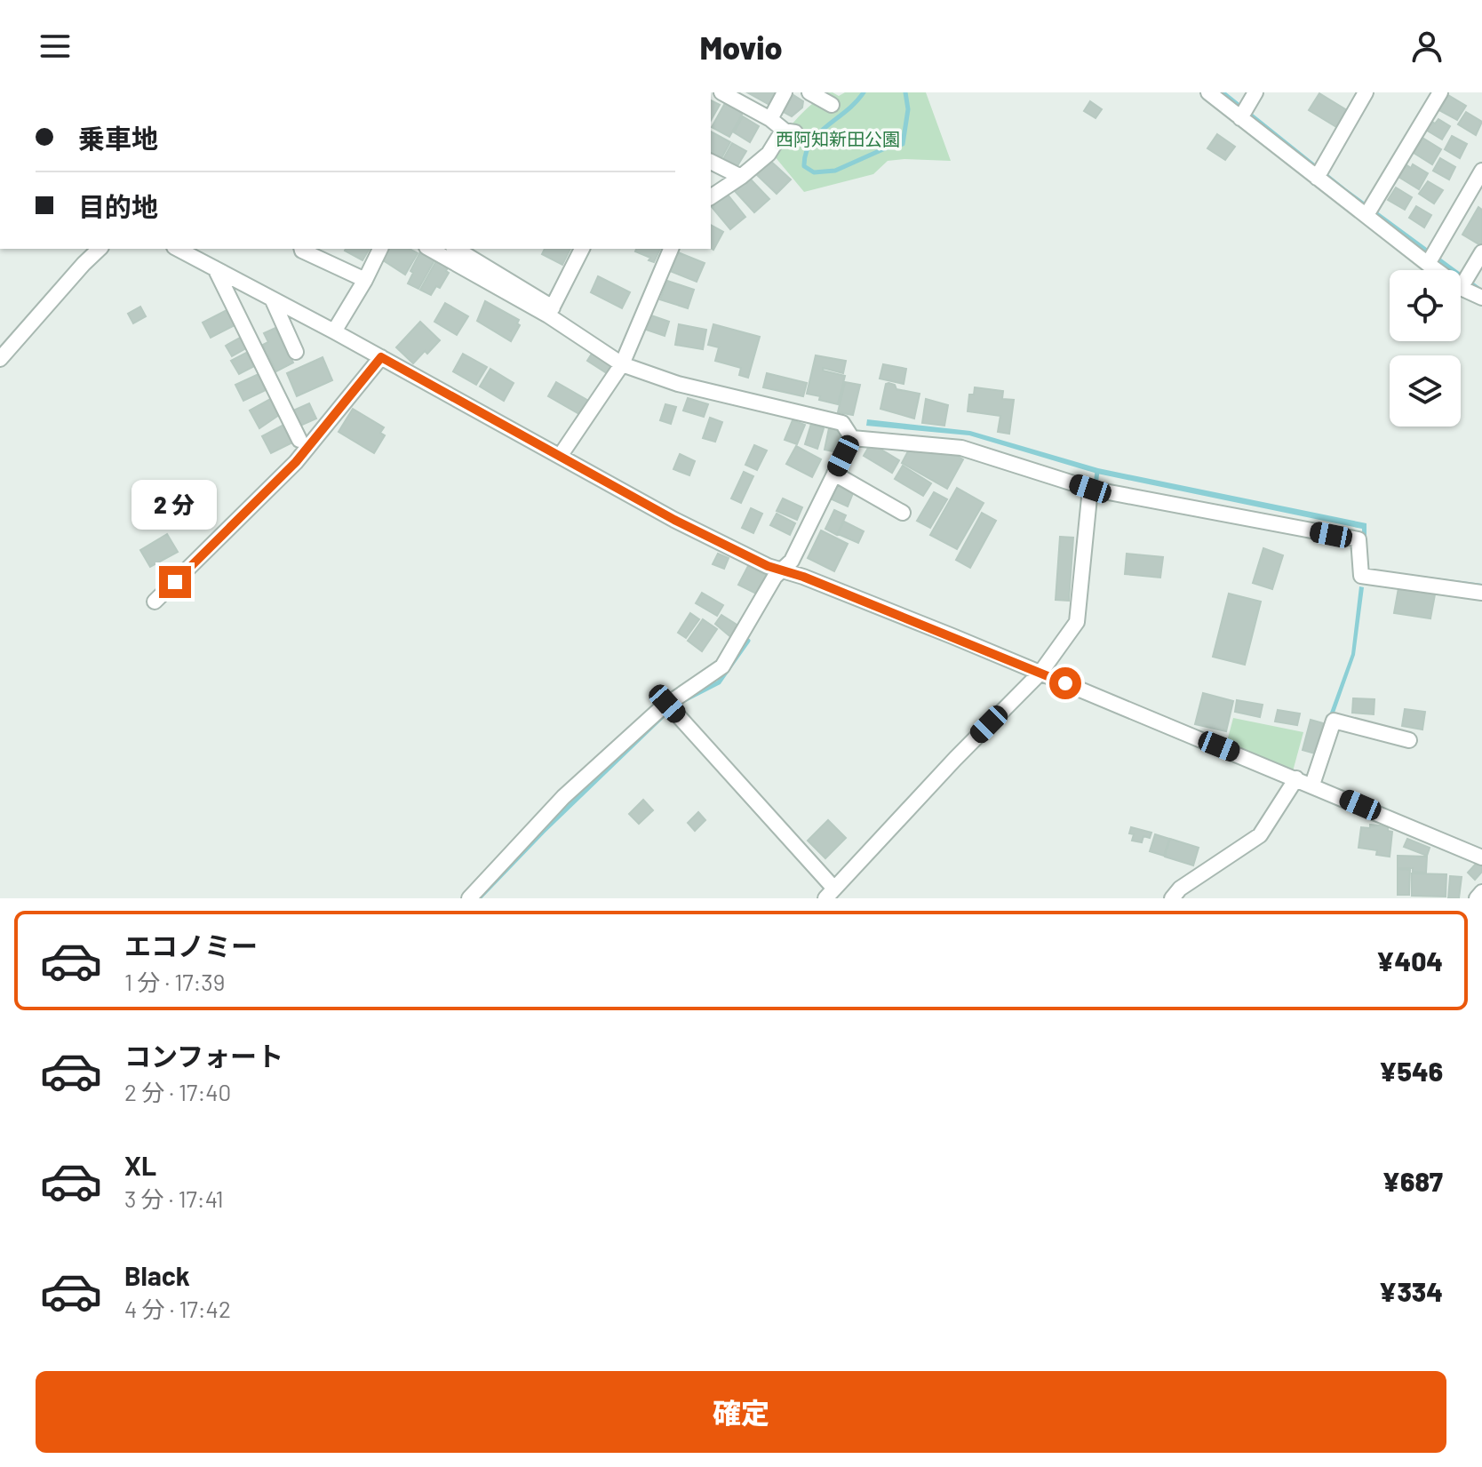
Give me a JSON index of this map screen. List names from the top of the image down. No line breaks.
{"parks":["西阿知新田公園"],"page":{"header":"Movio","banner":["乗車地","目的地"],"bubble":"2 分","list":[{"name":"エコノミー","note":"1 分 · 17:39","value":"¥404"},{"name":"コンフォート","note":"2 分 · 17:40","value":"¥546"},{"name":"XL","note":"3 分 · 17:41","value":"¥687"},{"name":"Black","note":"4 分 · 17:42","value":"¥334"}],"buttons":"確定"}}
